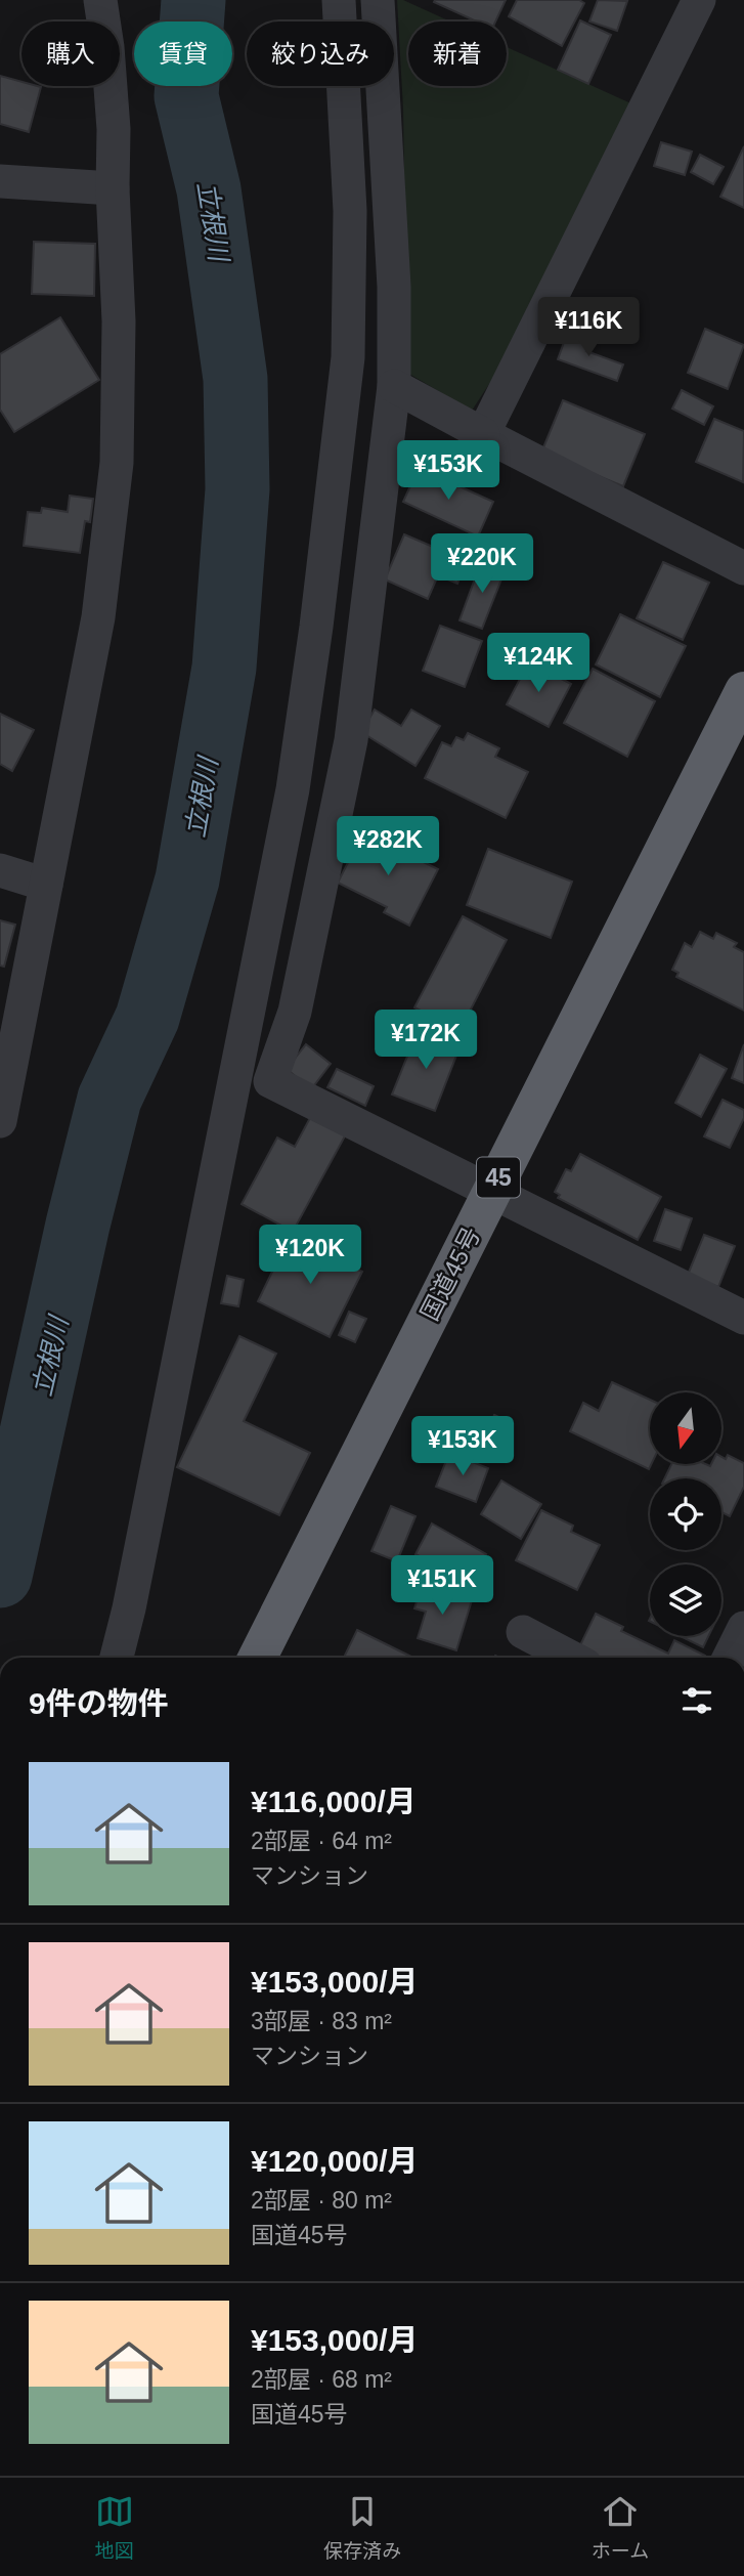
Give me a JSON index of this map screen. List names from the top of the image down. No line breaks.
{"streets":{"highway":["45","国道45号"]},"water":["立根川"],"north":"bottom","page":{"chip":["購入","賃貸","絞り込み","新着"],"price":["¥116K","¥153K","¥220K","¥124K","¥282K","¥172K","¥120K","¥153K","¥151K"],"heading":"9件の物件","list":[{"name":"¥116,000/月","note":"2部屋 · 64 m² · マンション"},{"name":"¥153,000/月","note":"3部屋 · 83 m² · マンション"},{"name":"¥120,000/月","note":"2部屋 · 80 m² · 国道45号"},{"name":"¥153,000/月","note":"2部屋 · 68 m² · 国道45号"}],"tabs":["地図","保存済み","ホーム"]}}
